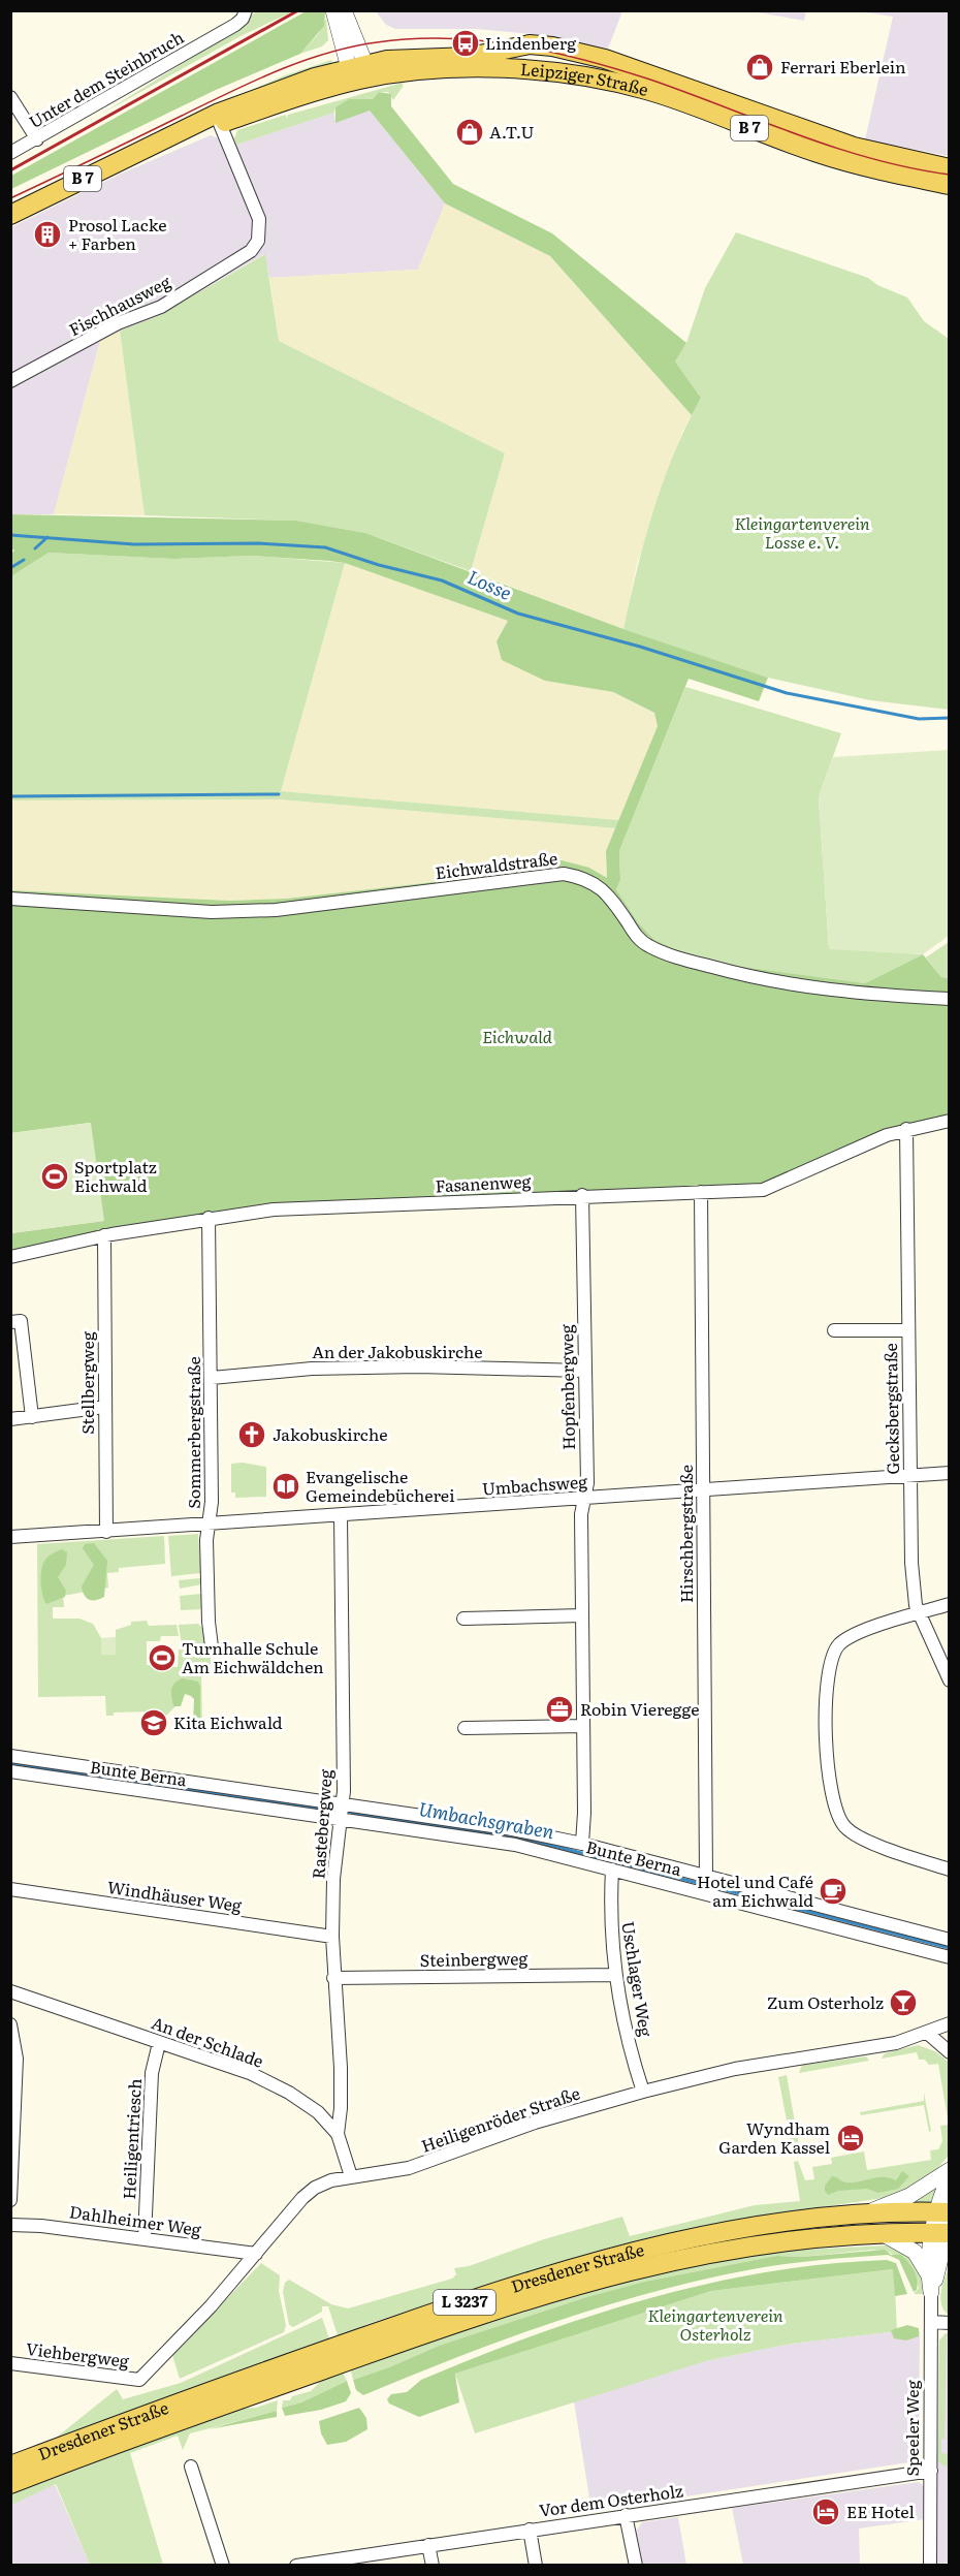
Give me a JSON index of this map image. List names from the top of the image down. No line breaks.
{"streets":{"main road":["Leipziger Straße","B 7","Dresdener Straße","L 3237"],"street":["Unter dem Steinbruch","Fischhausweg","Eichwaldstraße","Fasanenweg","An der Jakobuskirche","Stellbergweg","Hopfenbergweg","Gecksbergstraße","Sommerbergstraße","Umbachsweg","Hirschbergstraße","Bunte Berna","Rastebergweg","Windhäuser Weg","Steinbergweg","Uschlager Weg","An der Schlade","Heiligenröder Straße","Heiligentriesch","Dahlheimer Weg","Viehbergweg","Speeler Weg","Vor dem Osterholz"]},"crossings":[["Leipziger Straße","B 7"],["Leipziger Straße","Fischhausweg"],["B 7","Fischhausweg"],["Fasanenweg","Stellbergweg"],["Fasanenweg","Hopfenbergweg"],["Fasanenweg","Gecksbergstraße"],["Fasanenweg","Sommerbergstraße"],["Fasanenweg","Hirschbergstraße"],["An der Jakobuskirche","Hopfenbergweg"],["An der Jakobuskirche","Sommerbergstraße"],["Stellbergweg","Umbachsweg"],["Hopfenbergweg","Umbachsweg"],["Hopfenbergweg","Bunte Berna"],["Gecksbergstraße","Umbachsweg"],["Sommerbergstraße","Umbachsweg"],["Umbachsweg","Hirschbergstraße"],["Umbachsweg","Rastebergweg"],["Hirschbergstraße","Bunte Berna"],["Bunte Berna","Rastebergweg"],["Bunte Berna","Uschlager Weg"],["Rastebergweg","Windhäuser Weg"],["Rastebergweg","Steinbergweg"],["Rastebergweg","An der Schlade"],["Steinbergweg","Uschlager Weg"],["Uschlager Weg","Heiligenröder Straße"],["An der Schlade","Heiligenröder Straße"],["An der Schlade","Heiligentriesch"],["Heiligenröder Straße","Dahlheimer Weg"],["Heiligenröder Straße","Viehbergweg"],["Heiligentriesch","Dahlheimer Weg"],["Dresdener Straße","Speeler Weg"],["Speeler Weg","Vor dem Osterholz"]],"water":["Losse","Umbachsgraben"],"parks":["Kleingartenverein Losse e. V.","Eichwald","Kleingartenverein Osterholz"],"places":{"bus stop":["Lindenberg"],"shop":["Ferrari Eberlein","A.T.U"],"building":["Prosol Lacke + Farben"],"sports":["Sportplatz Eichwald","Turnhalle Schule Am Eichwäldchen"],"church":["Jakobuskirche"],"library":["Evangelische Gemeindebücherei"],"office":["Robin Vieregge"],"school or university":["Kita Eichwald"],"cafe":["Hotel und Café am Eichwald"],"bar":["Zum Osterholz"],"hotel":["Wyndham Garden Kassel","EE Hotel"]}}
